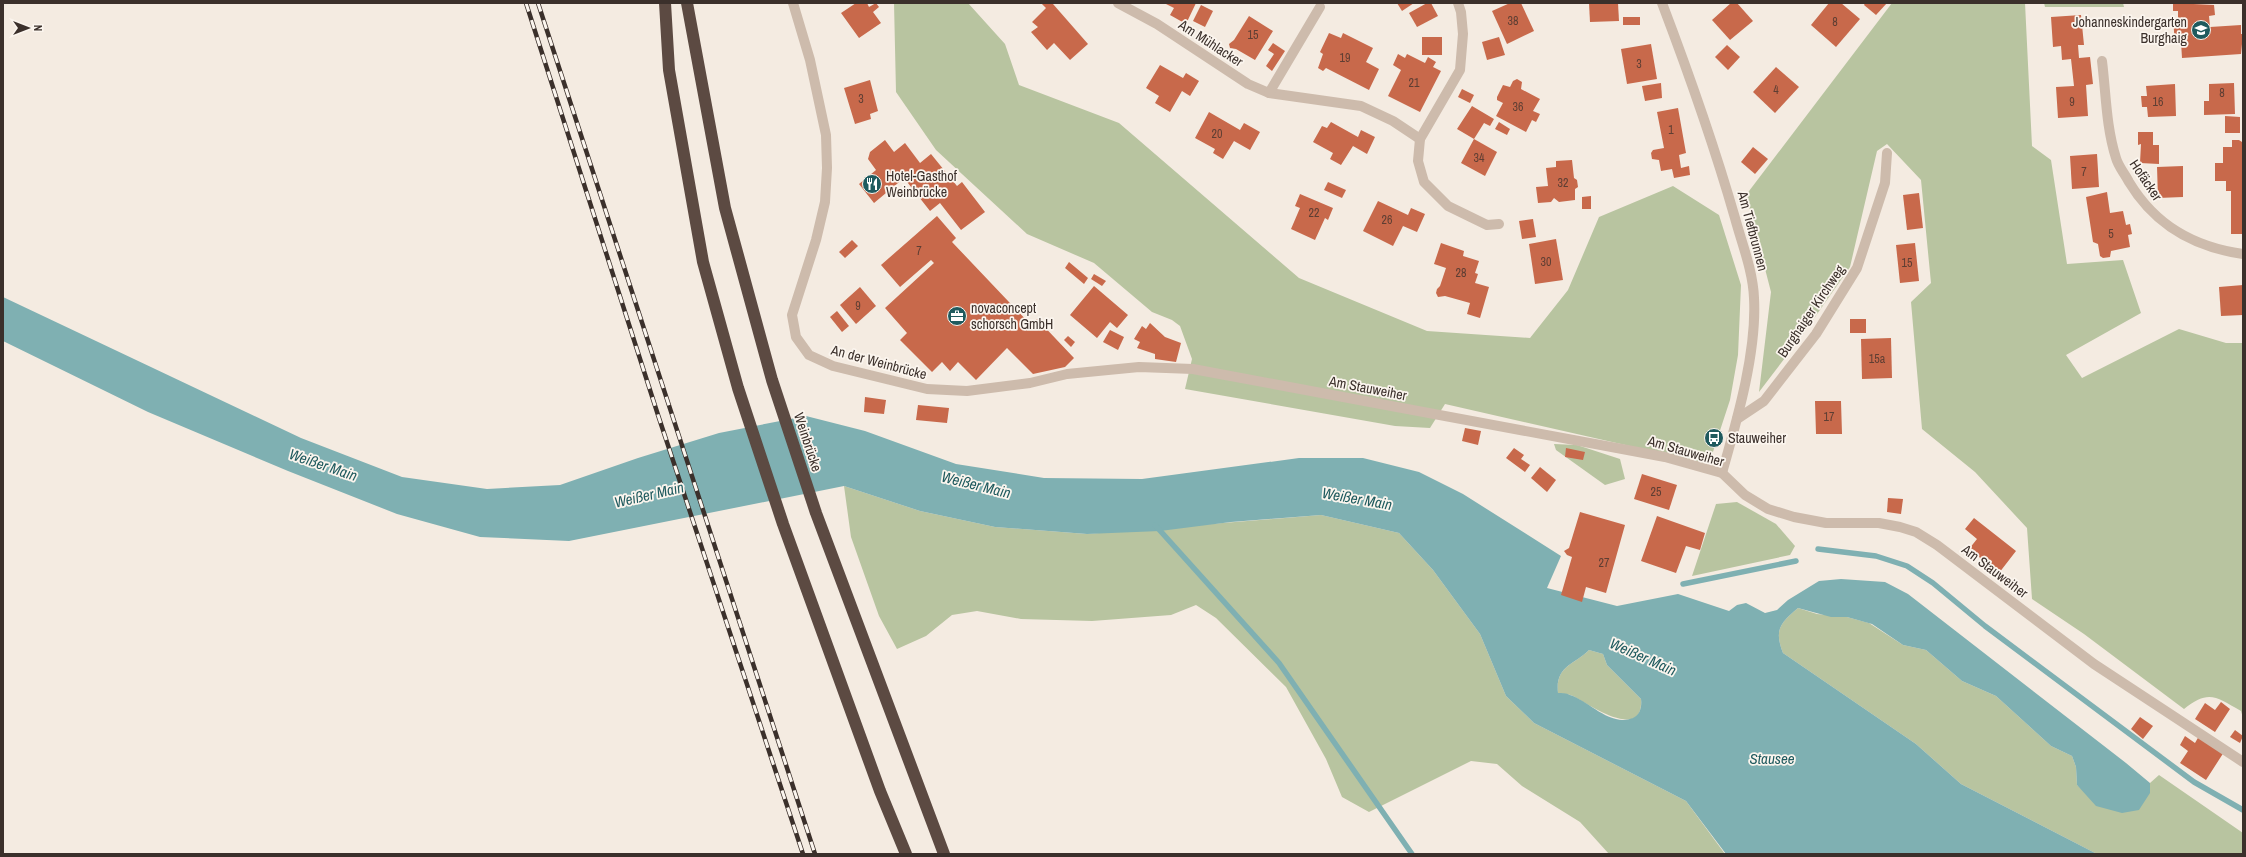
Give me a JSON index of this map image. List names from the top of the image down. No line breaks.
{"streets":{"highway":["Weinbrücke"],"street":["Am Mühlacker","Hofäcker","Am Tiefbrunnen","Burghaiger Kirchweg","An der Weinbrücke","Am Stauweiher"]},"crossings":[["Am Tiefbrunnen","Burghaiger Kirchweg"],["Am Tiefbrunnen","Am Stauweiher"],["An der Weinbrücke","Am Stauweiher"]],"water":["Weißer Main","Stausee"],"places":{"school or university":["Johanneskindergarten Burghaig"],"restaurant":["Hotel-Gasthof Weinbrücke"],"office":["novaconcept schorsch GmbH"],"bus stop":["Stauweiher"]},"house_numbers":["38","8","15","19","3","21","4","8","3","9","16","36","1","20","34","7","32","22","26","5","7","30","15","28","9","15a","17","25","27"],"north":"right"}
